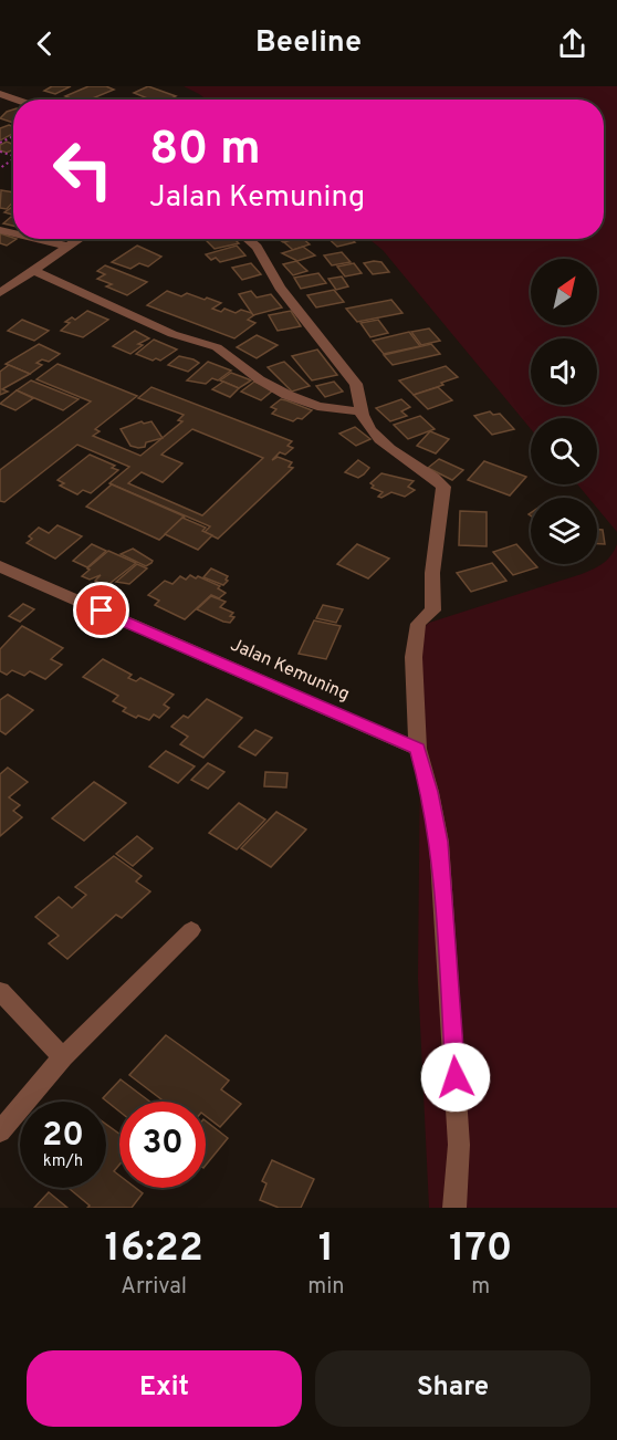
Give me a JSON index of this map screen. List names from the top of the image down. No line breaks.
{"streets":{"street":["Jalan Kemuning"]},"north":"top right","page":{"header":"Beeline","turn":["80 m","Jalan Kemuning"],"speed":"20 km/h","limit":"30","eta":["16:22","Arrival","1","min","170","m"],"buttons":["Exit","Share"]}}
